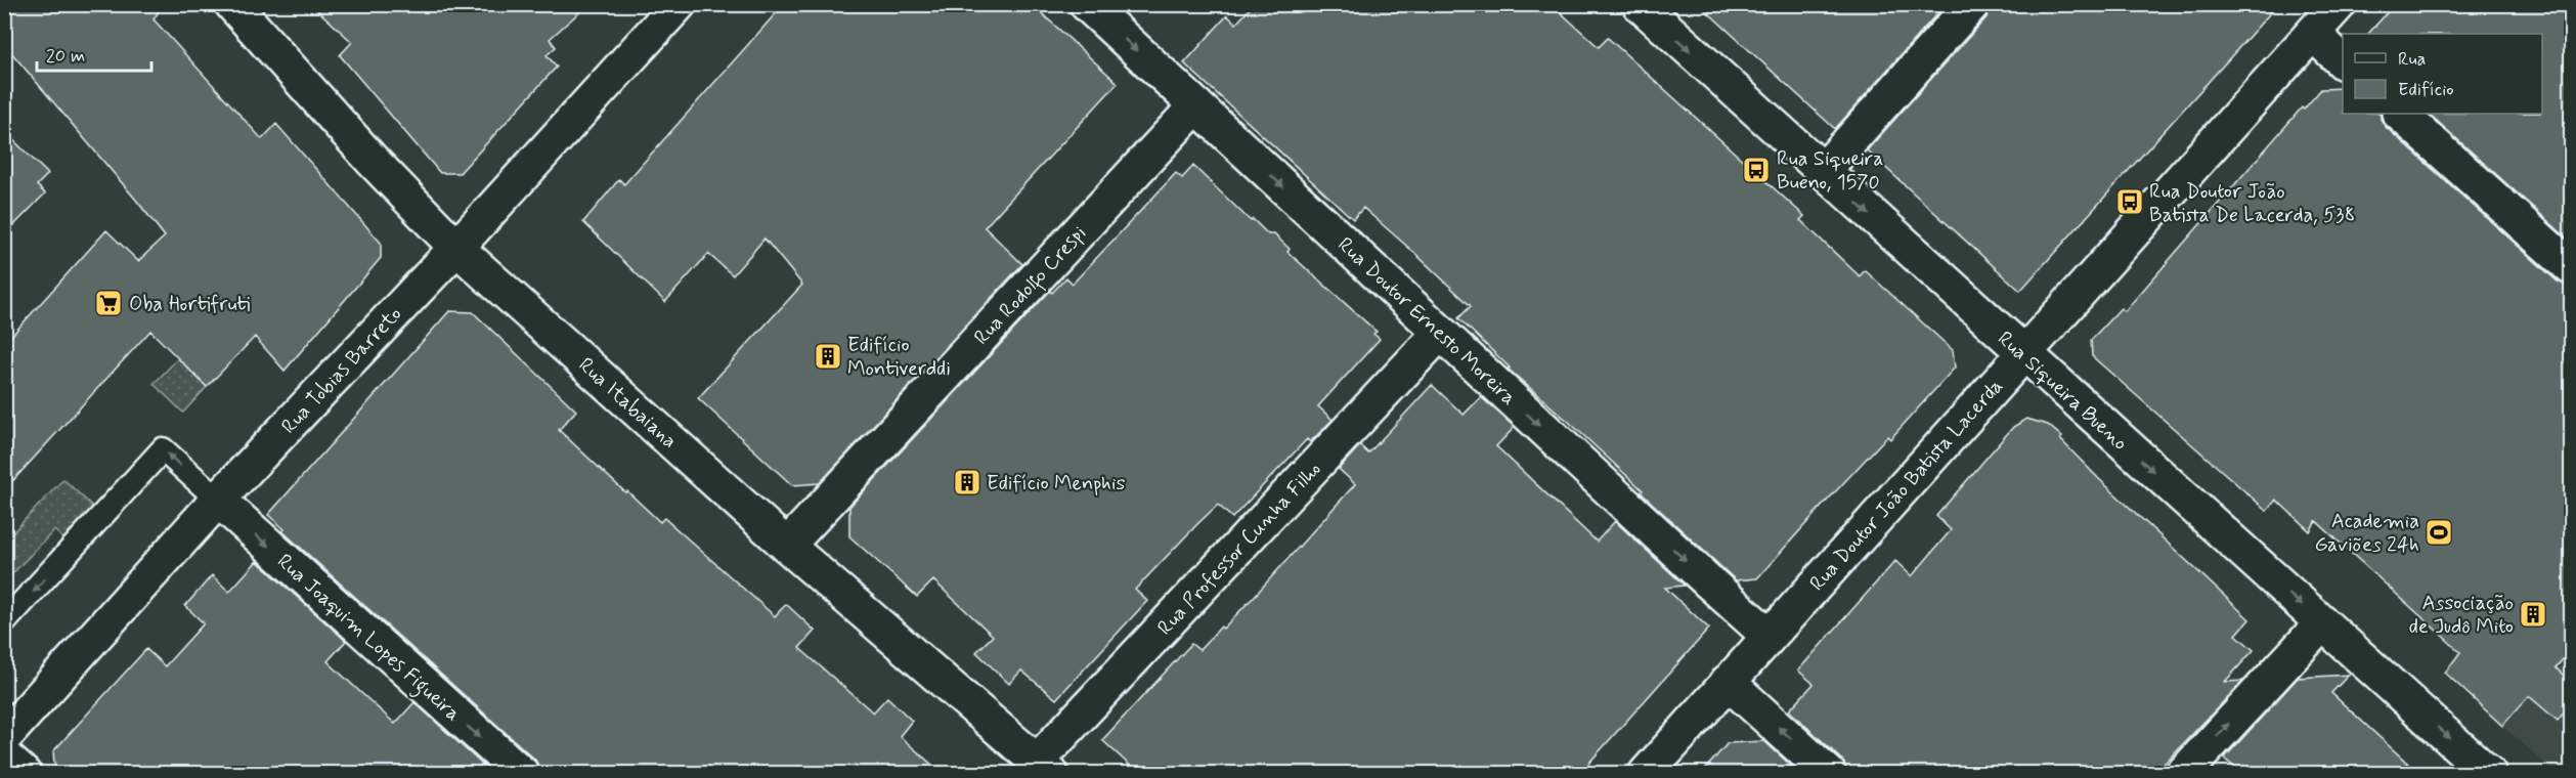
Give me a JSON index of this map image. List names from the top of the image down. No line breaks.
{"streets":{"street":["Rua Rodolfo Crespi","Rua Doutor Ernesto Moreira","Rua Tobias Barreto","Rua Siqueira Bueno","Rua Itabaiana","Rua Doutor João Batista Lacerda","Rua Professor Cunha Filho","Rua Joaquim Lopes Figueira"]},"crossings":[["Rua Rodolfo Crespi","Rua Doutor Ernesto Moreira"],["Rua Rodolfo Crespi","Rua Itabaiana"],["Rua Doutor Ernesto Moreira","Rua Doutor João Batista Lacerda"],["Rua Doutor Ernesto Moreira","Rua Professor Cunha Filho"],["Rua Tobias Barreto","Rua Itabaiana"],["Rua Tobias Barreto","Rua Joaquim Lopes Figueira"],["Rua Siqueira Bueno","Rua Doutor João Batista Lacerda"],["Rua Itabaiana","Rua Professor Cunha Filho"]],"one_way":["Rua Doutor Ernesto Moreira","Rua Siqueira Bueno","Rua Joaquim Lopes Figueira"],"places":{"bus stop":["Rua Siqueira Bueno, 1570","Rua Doutor João Batista De Lacerda, 538"],"supermarket":["Oba Hortifruti"],"building":["Edifício Montiverddi","Edifício Menphis","Associação de Judô Mito"],"sports":["Academia Gaviões 24h"]},"legend":["Rua","Edifício"],"scale_bar":"20 m"}
